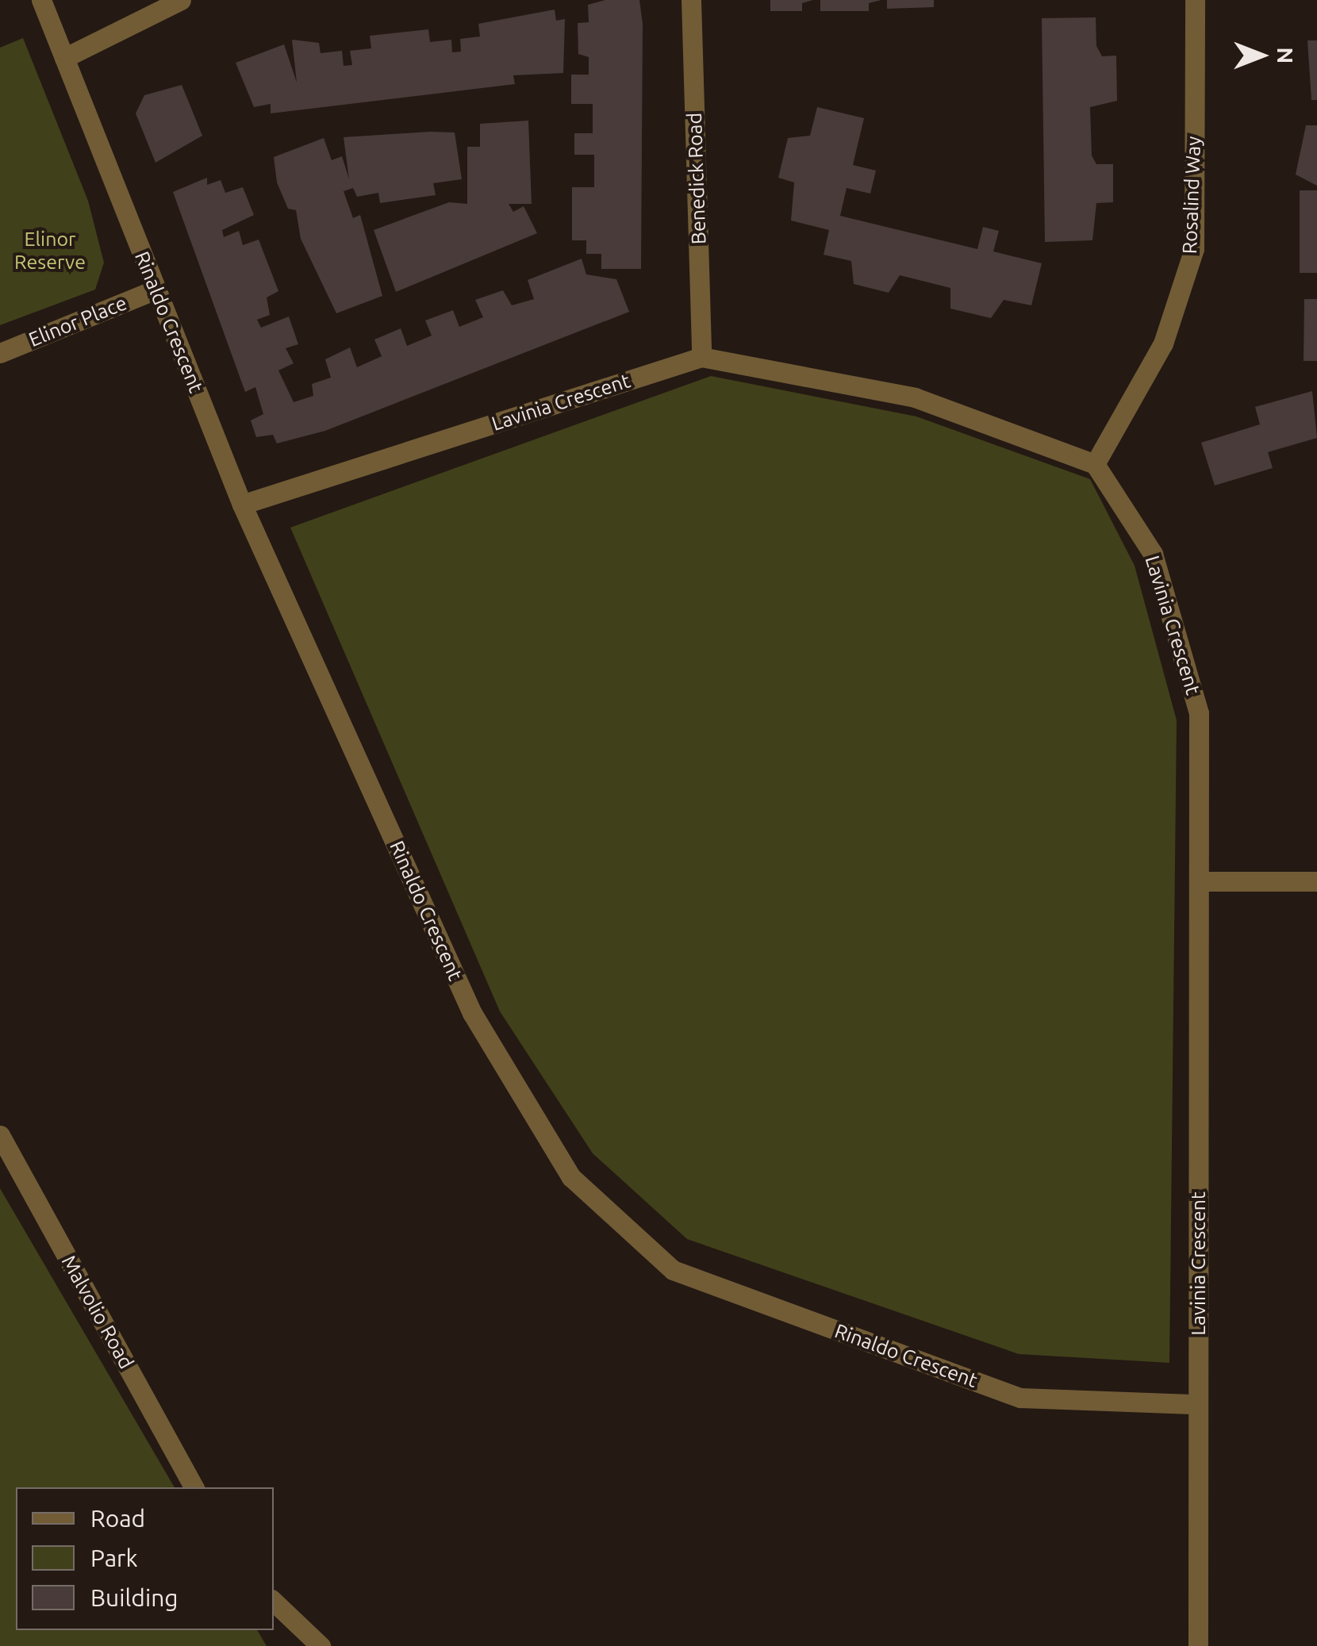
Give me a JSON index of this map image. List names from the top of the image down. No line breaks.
{"streets":{"street":["Benedick Road","Rosalind Way","Elinor Place","Rinaldo Crescent","Lavinia Crescent","Malvolio Road"]},"crossings":[["Benedick Road","Lavinia Crescent"],["Rosalind Way","Lavinia Crescent"],["Elinor Place","Rinaldo Crescent"],["Rinaldo Crescent","Lavinia Crescent"]],"parks":["Elinor Reserve"],"legend":["Road","Park","Building"],"north":"right"}
